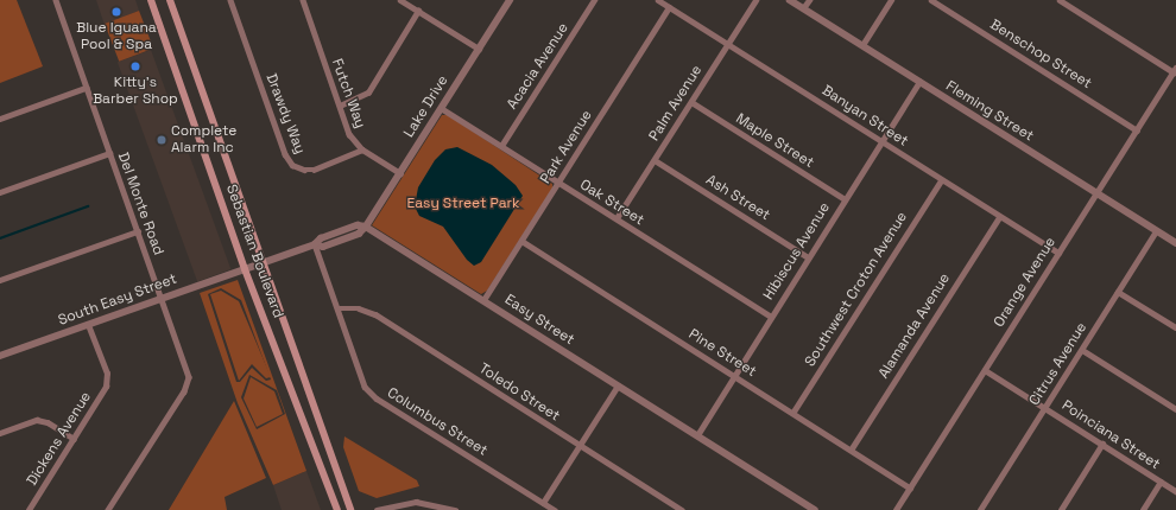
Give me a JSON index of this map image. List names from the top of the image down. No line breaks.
{"streets":{"main road":["Sebastian Boulevard"],"street":["Benschop Street","Acacia Avenue","Futch Way","Palm Avenue","Lake Drive","Fleming Street","Drawdy Way","Banyan Street","Maple Street","Park Avenue","Ash Street","Oak Street","Del Monte Road","Hibiscus Avenue","Orange Avenue","Southwest Croton Avenue","South Easy Street","Easy Street","Alamanda Avenue","Pine Street","Citrus Avenue","Toledo Street","Columbus Street","Poinciana Street","Dickens Avenue"]},"crossings":[["Benschop Street","Orange Avenue"],["Acacia Avenue","Oak Street"],["Futch Way","Lake Drive"],["Futch Way","Drawdy Way"],["Palm Avenue","Banyan Street"],["Palm Avenue","Maple Street"],["Palm Avenue","Ash Street"],["Palm Avenue","Oak Street"],["Lake Drive","Oak Street"],["Lake Drive","Easy Street"],["Fleming Street","Hibiscus Avenue"],["Fleming Street","Orange Avenue"],["Fleming Street","Citrus Avenue"],["Banyan Street","Park Avenue"],["Banyan Street","Hibiscus Avenue"],["Banyan Street","Orange Avenue"],["Banyan Street","Southwest Croton Avenue"],["Banyan Street","Alamanda Avenue"],["Maple Street","Hibiscus Avenue"],["Park Avenue","Oak Street"],["Park Avenue","Easy Street"],["Park Avenue","Pine Street"],["Ash Street","Hibiscus Avenue"],["Oak Street","Hibiscus Avenue"],["Del Monte Road","South Easy Street"],["Sebastian Boulevard","South Easy Street"],["Hibiscus Avenue","Easy Street"],["Hibiscus Avenue","Pine Street"],["Orange Avenue","Pine Street"],["Orange Avenue","Poinciana Street"],["Southwest Croton Avenue","Pine Street"],["South Easy Street","Dickens Avenue"],["Alamanda Avenue","Pine Street"],["Citrus Avenue","Poinciana Street"],["Toledo Street","Columbus Street"]],"parks":["Easy Street Park"],"places":["Blue Iguana Pool & Spa","Kitty's Barber Shop","Complete Alarm Inc"]}
